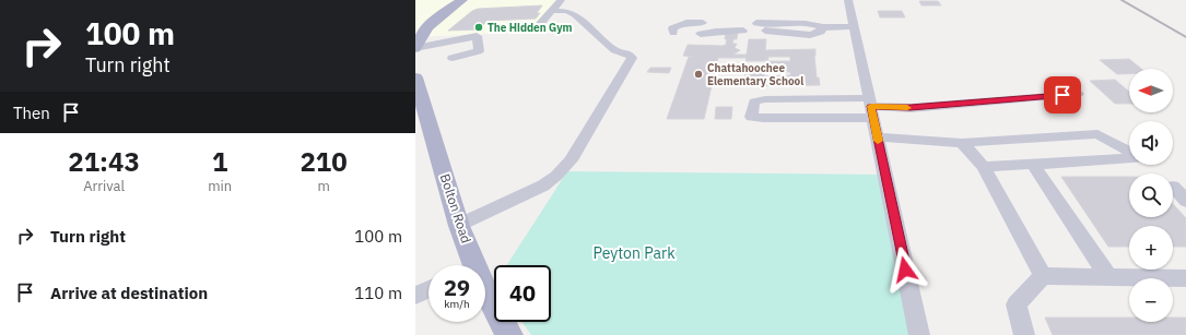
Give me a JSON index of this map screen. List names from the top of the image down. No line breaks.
{"streets":{"main road":["Bolton Road"]},"parks":["Peyton Park"],"places":["The Hidden Gym","Chattahoochee Elementary School"],"north":"left","page":{"turn":["100 m","Turn right"],"map_buttons":["+","−"],"then":"Then","eta":["21:43","Arrival","1","min","210","m"],"list":[{"name":"Turn right","value":"100 m"},{"name":"Arrive at destination","value":"110 m"}],"speed":"29 km/h","limit":"40"}}
